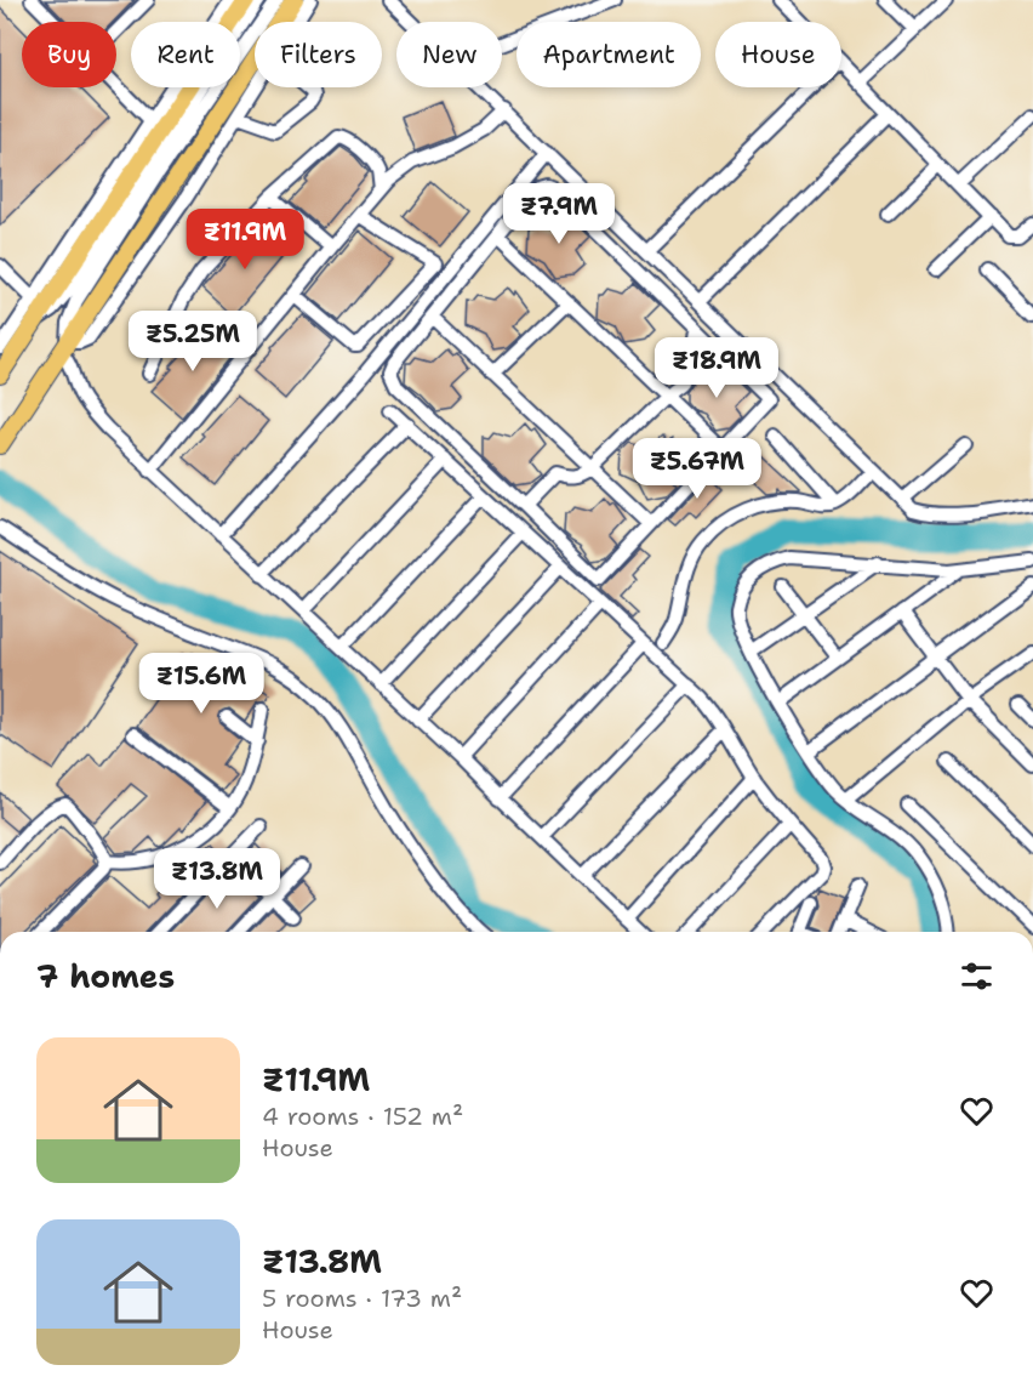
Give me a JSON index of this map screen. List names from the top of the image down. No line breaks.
{"page":{"chip":["Buy","Rent","Filters","New","Apartment","House"],"price":["₹7.9M","₹11.9M","₹5.25M","₹18.9M","₹5.67M","₹15.6M","₹13.8M"],"heading":"7 homes","list":[{"name":"₹11.9M","note":"4 rooms · 152 m² · House"},{"name":"₹13.8M","note":"5 rooms · 173 m² · House"}]}}
